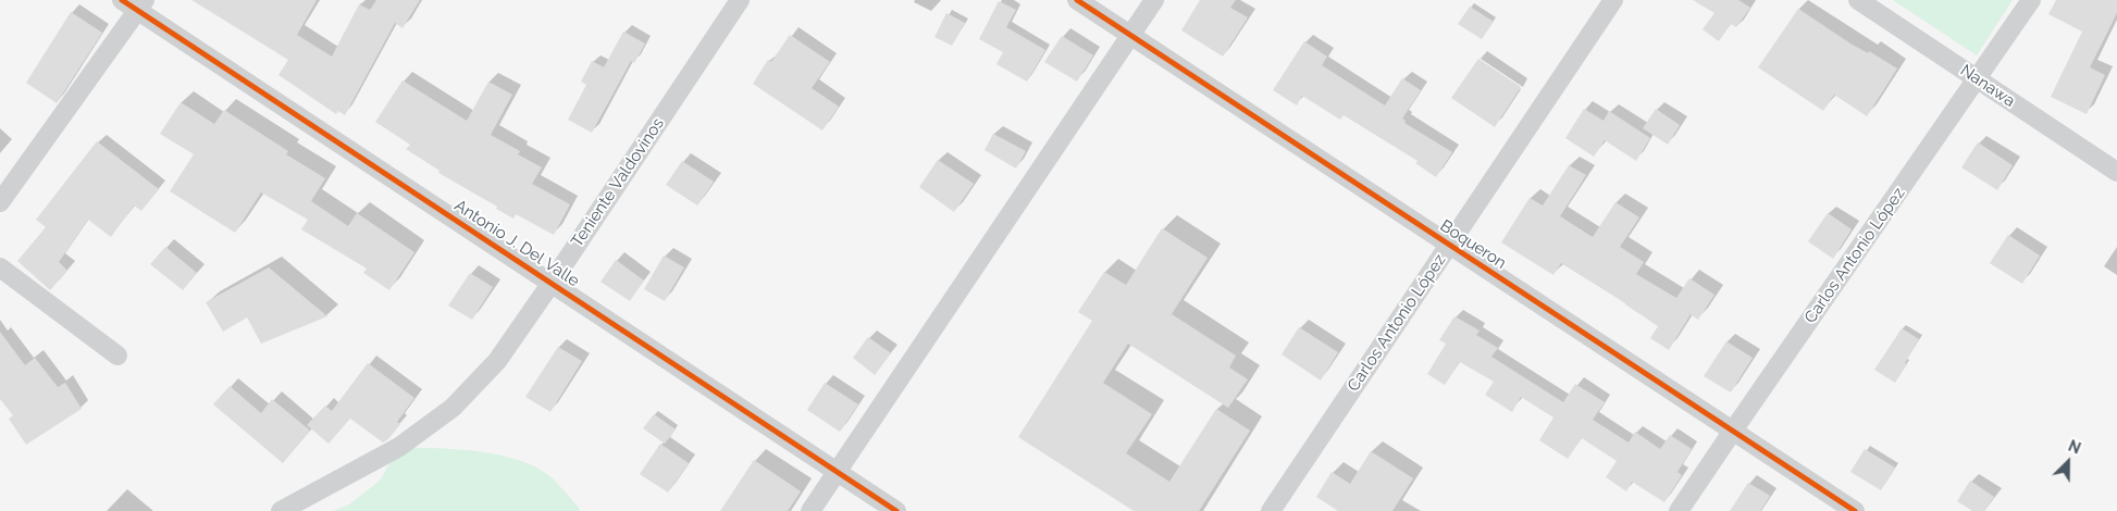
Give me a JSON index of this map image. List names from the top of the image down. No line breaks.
{"streets":{"street":["Nanawa","Teniente Valdovinos","Antonio J. Del Valle","Boqueron","Carlos Antonio López"]},"crossings":[["Nanawa","Carlos Antonio López"],["Teniente Valdovinos","Antonio J. Del Valle"],["Boqueron","Carlos Antonio López"]],"north":"top right"}
